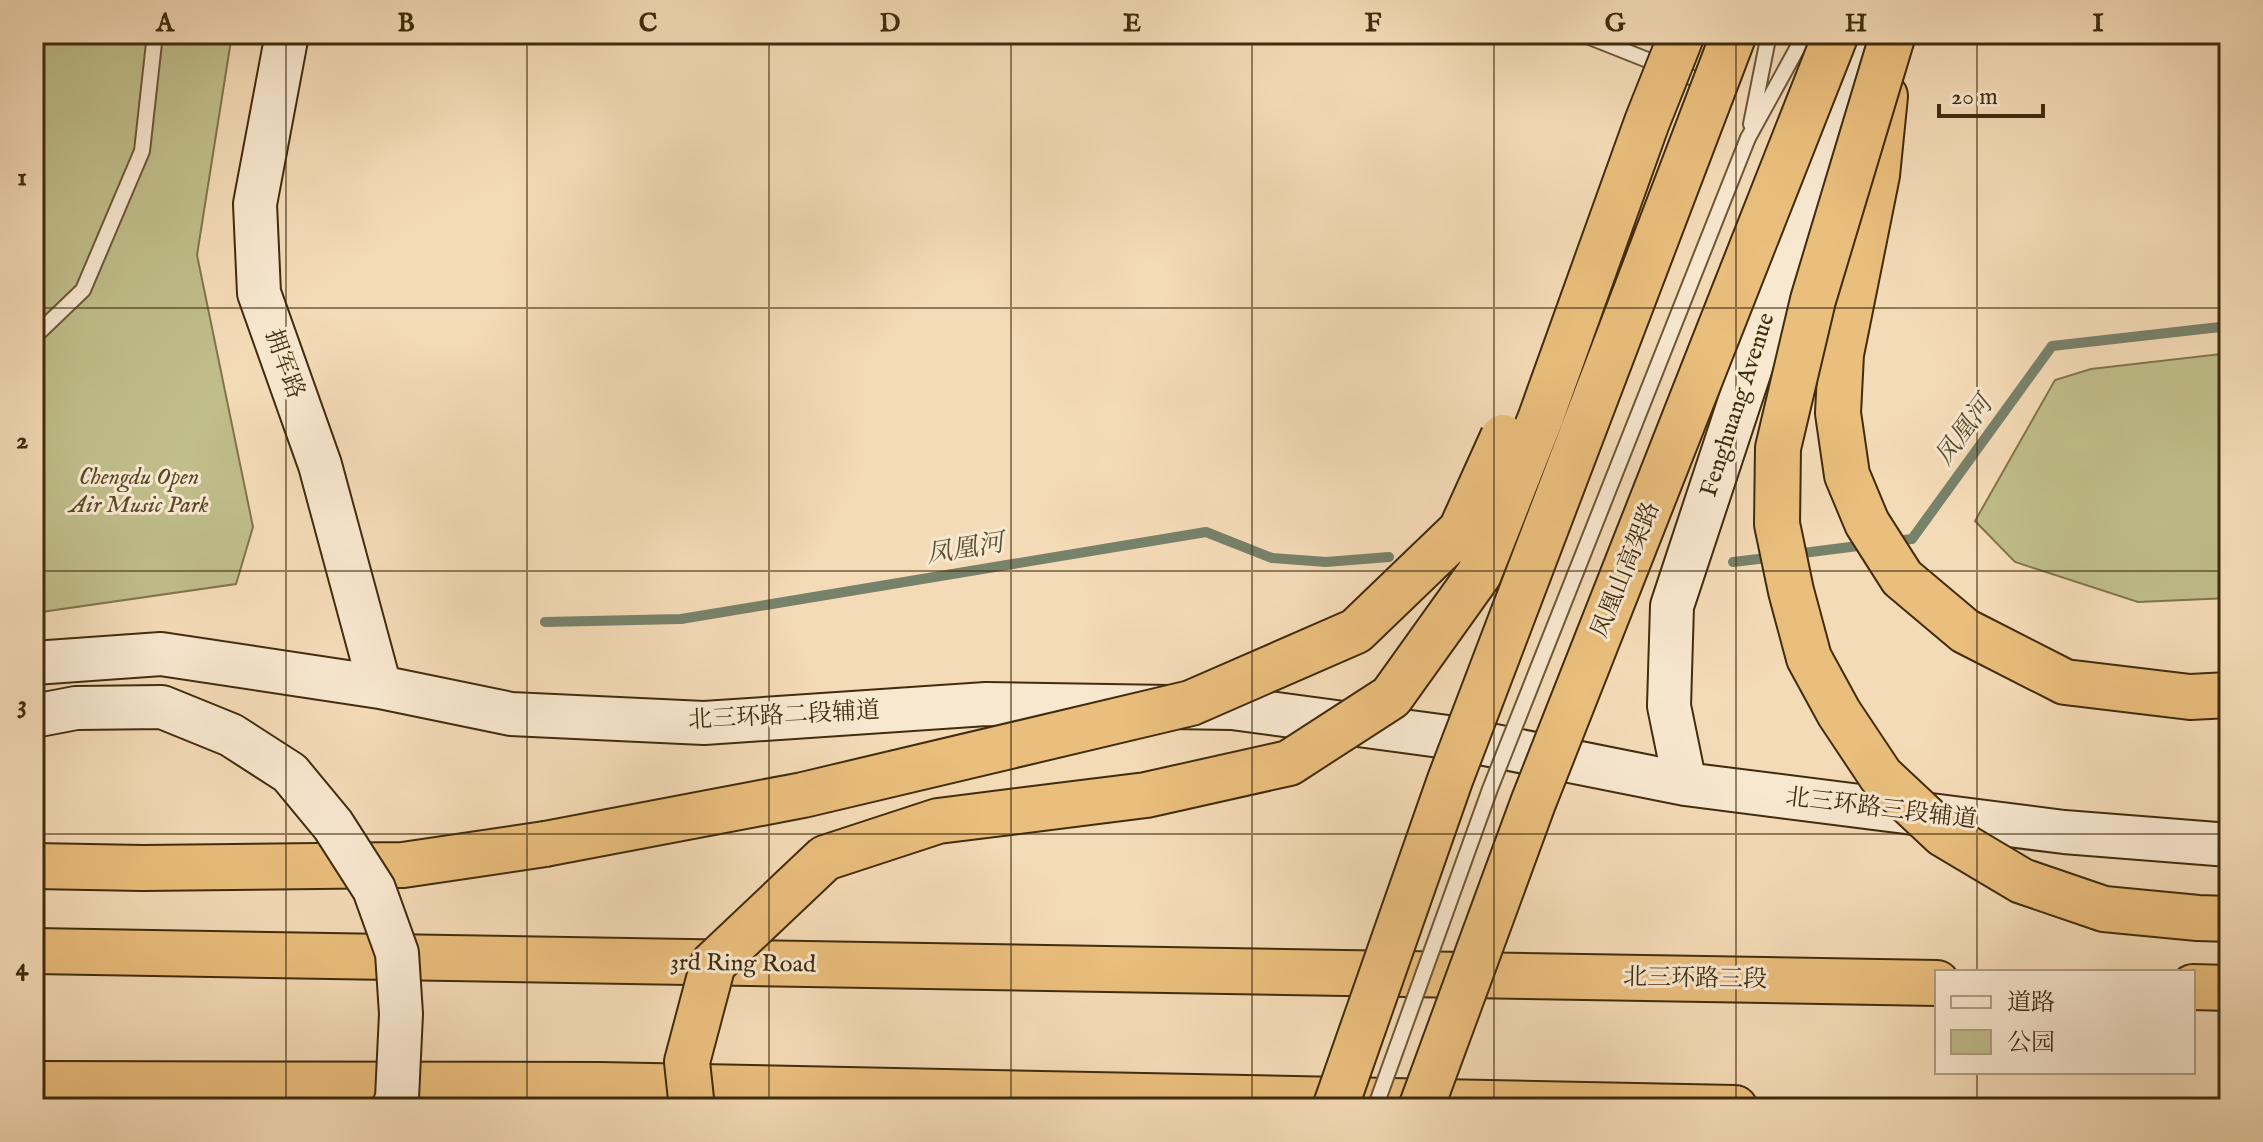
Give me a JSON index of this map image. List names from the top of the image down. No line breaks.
{"streets":{"highway":["凤凰山高架路","3rd Ring Road","北三环路三段"],"main road":["拥军路","Fenghuang Avenue","北三环路二段辅道","北三环路三段辅道"]},"crossings":[["拥军路","北三环路二段辅道"],["Fenghuang Avenue","北三环路三段辅道"],["北三环路二段辅道","北三环路三段辅道"],["3rd Ring Road","北三环路三段"]],"water":["凤凰河"],"parks":["Chengdu Open Air Music Park"],"legend":["道路","公园"],"scale_bar":"20 m","grid":{"columns":["A","B","C","D","E","F","G","H","I"],"rows":["1","2","3","4"]}}
